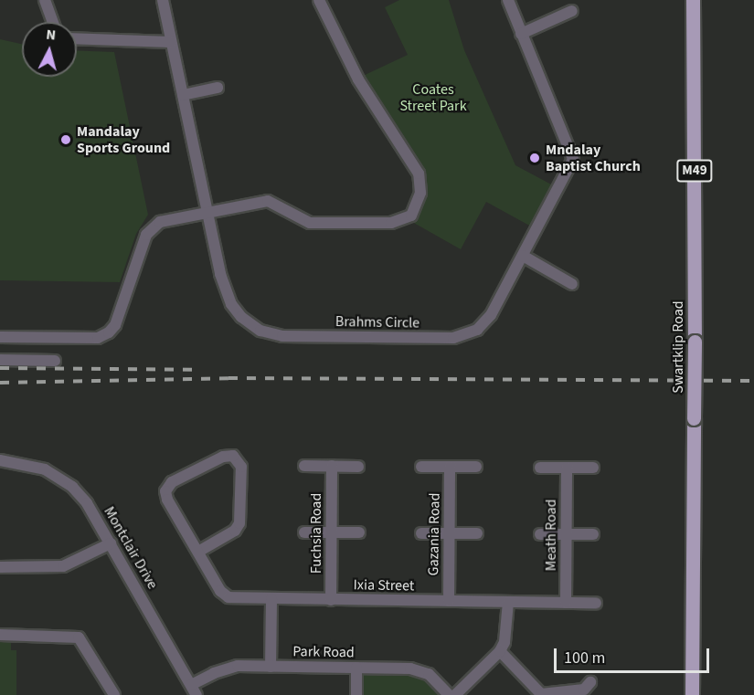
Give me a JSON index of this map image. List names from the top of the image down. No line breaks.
{"streets":{"main road":["M49","Swartklip Road"],"street":["Brahms Circle","Fuchsia Road","Gazania Road","Meath Road","Montclair Drive","Ixia Street","Park Road"]},"crossings":[["Fuchsia Road","Ixia Street"],["Gazania Road","Ixia Street"],["Meath Road","Ixia Street"],["Montclair Drive","Park Road"]],"parks":["Coates Street Park"],"places":["Mandalay Sports Ground","Mndalay Baptist Church"],"scale_bar":"100 m","north":"top"}
